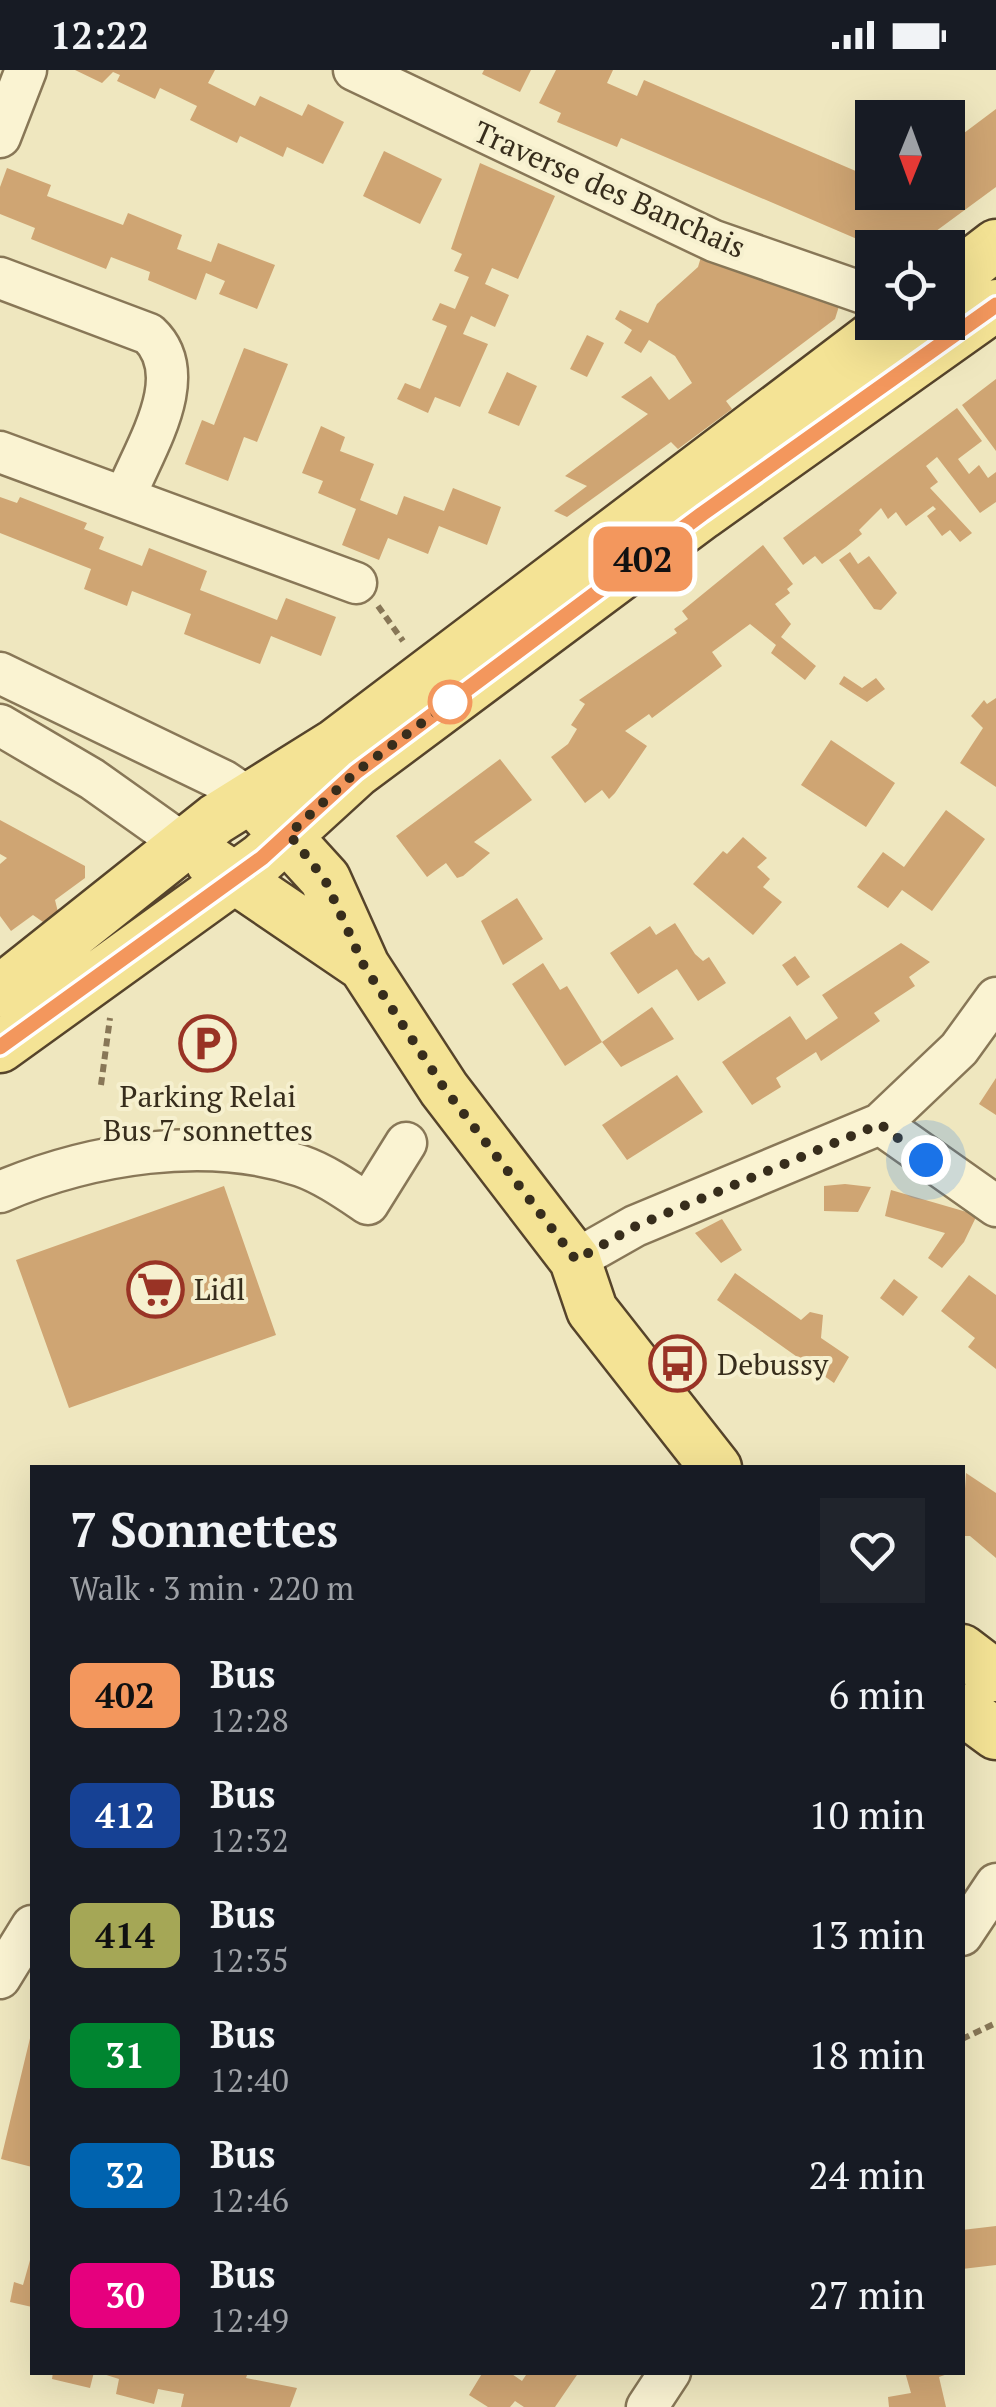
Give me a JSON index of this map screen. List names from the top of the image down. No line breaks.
{"streets":{"street":["Traverse des Banchais"]},"places":{"parking":["Parking Relai Bus 7 sonnettes"],"supermarket":["Lidl"],"bus stop":["Debussy"]},"lines":["bus line 402"],"north":"bottom","page":{"status":"12:22","on_map":"402","heading":["7 Sonnettes","Walk · 3 min · 220 m"],"list":[{"mark":"402","name":"Bus","note":"12:28","value":"6 min"},{"mark":"412","name":"Bus","note":"12:32","value":"10 min"},{"mark":"414","name":"Bus","note":"12:35","value":"13 min"},{"mark":"31","name":"Bus","note":"12:40","value":"18 min"},{"mark":"32","name":"Bus","note":"12:46","value":"24 min"},{"mark":"30","name":"Bus","note":"12:49","value":"27 min"}]}}
